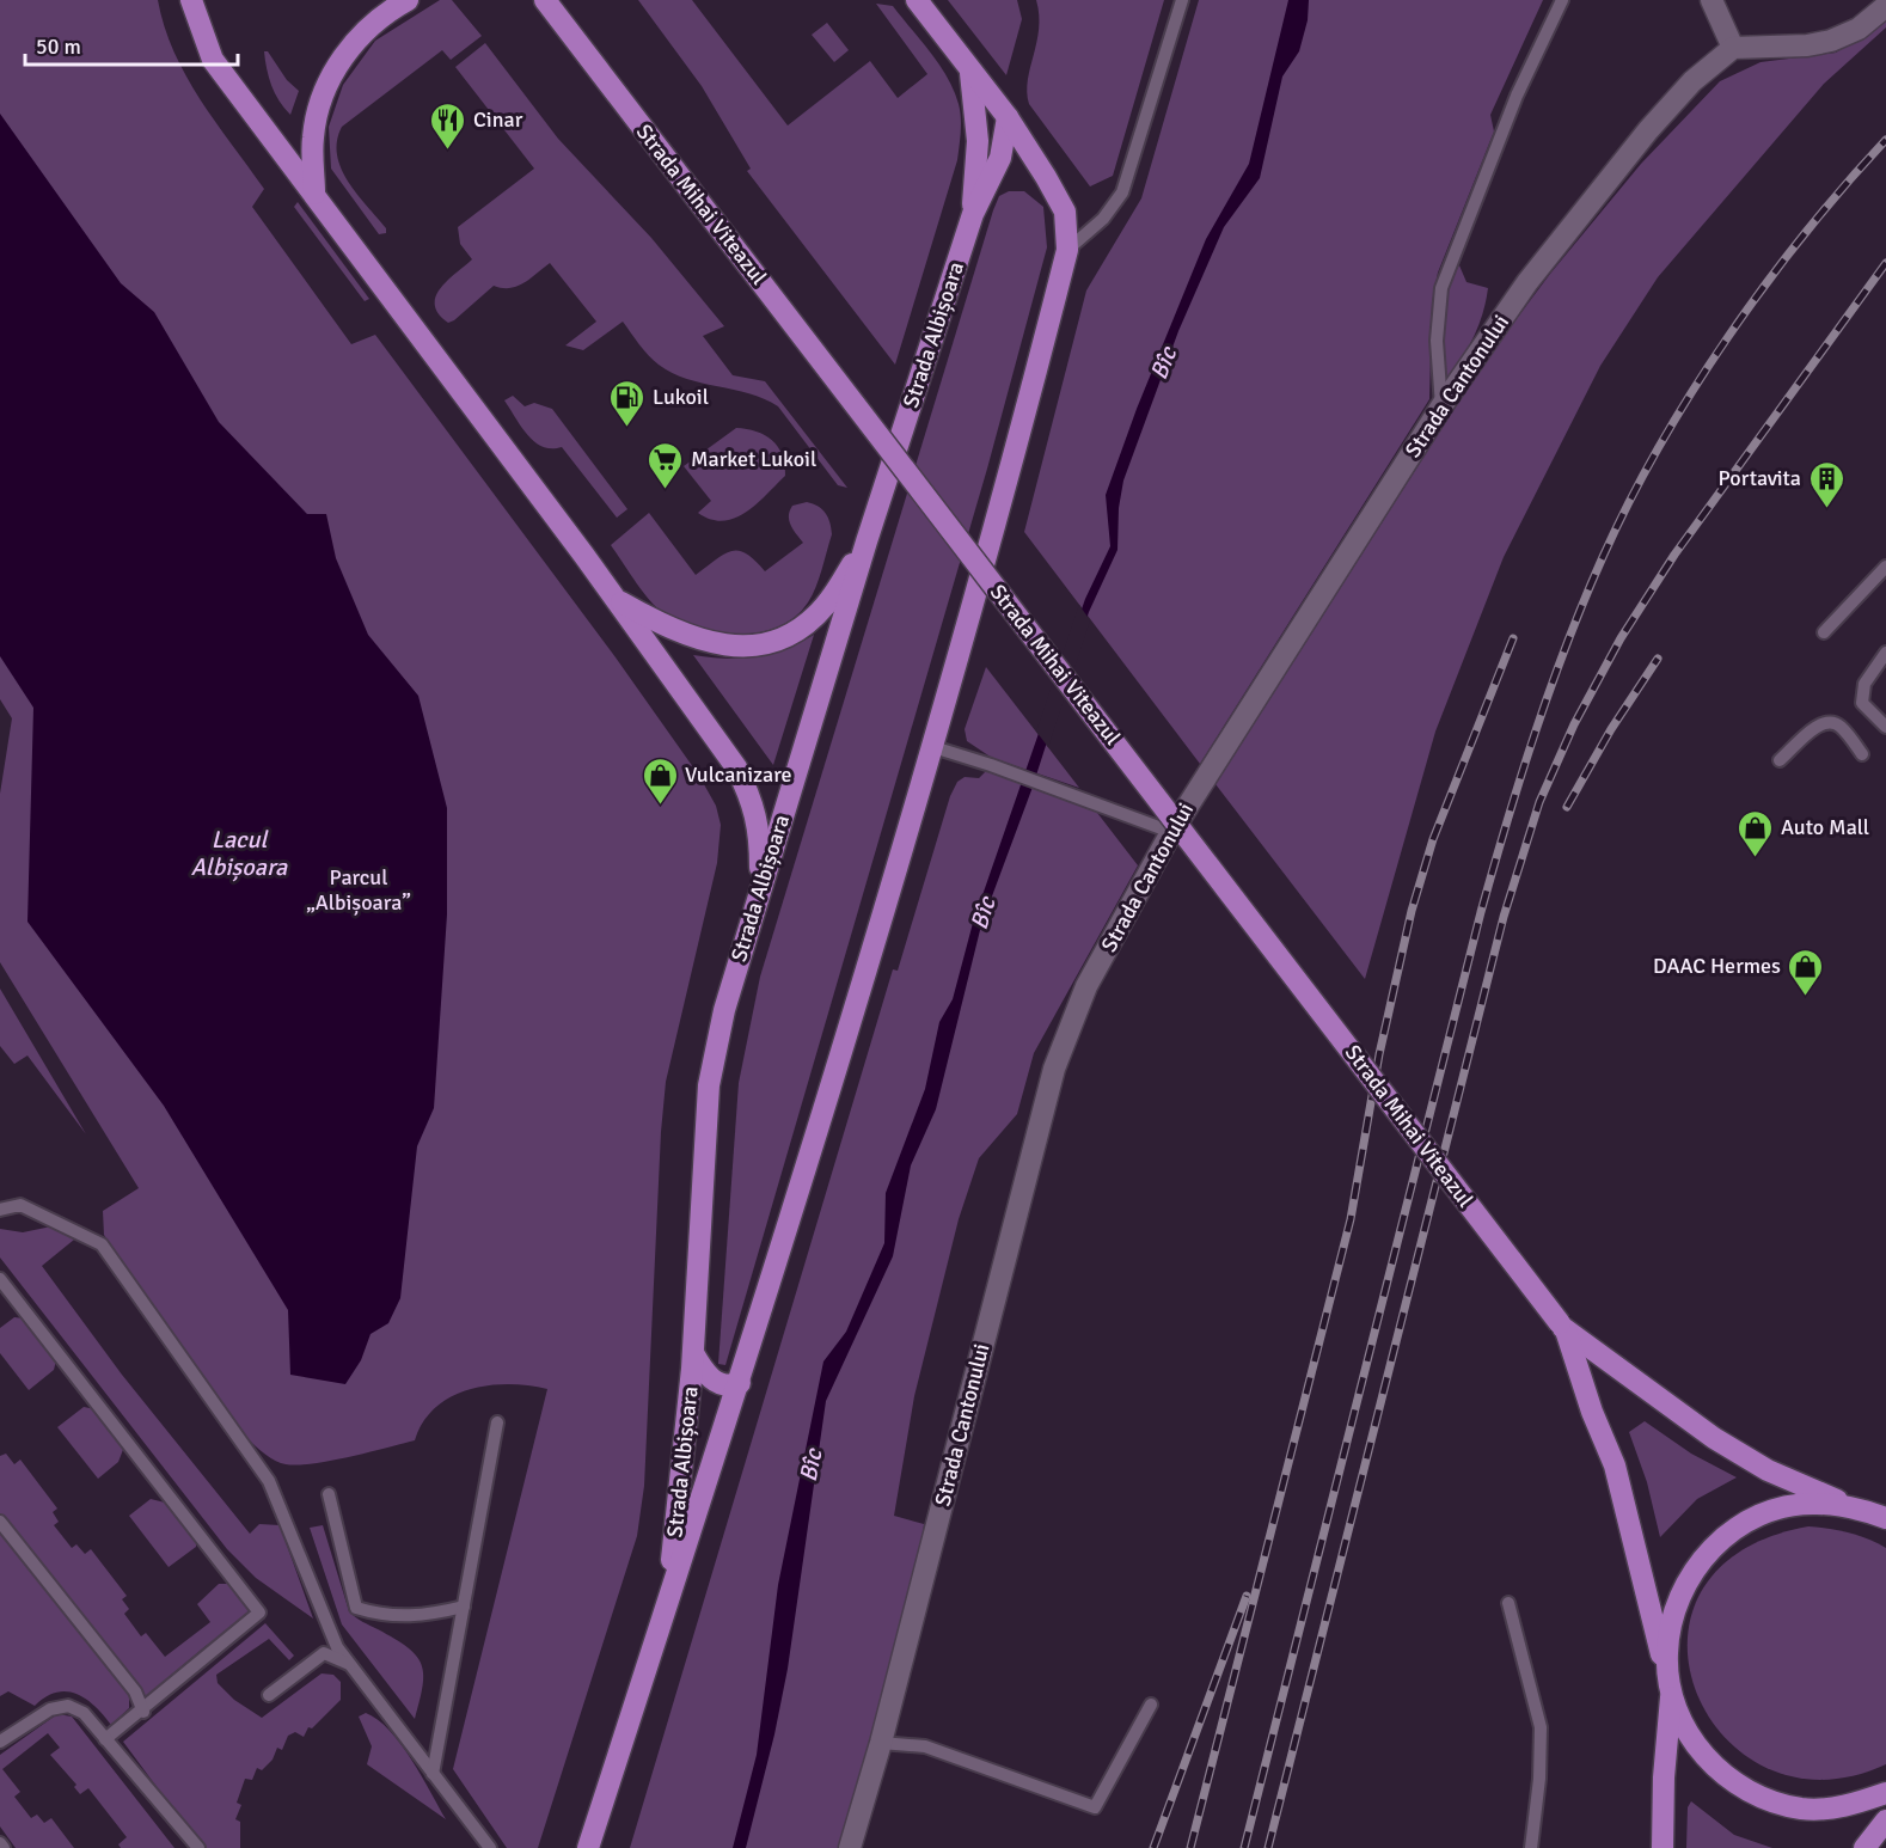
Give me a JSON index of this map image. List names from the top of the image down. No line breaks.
{"streets":{"main road":["Strada Mihai Viteazul","Strada Albișoara"],"street":["Strada Cantonului"]},"water":["Bîc","Lacul Albișoara"],"parks":["Parcul „Albișoara”"],"places":{"restaurant":["Cinar"],"fuel station":["Lukoil"],"supermarket":["Market Lukoil"],"building":["Portavita"],"shop":["Vulcanizare","Auto Mall","DAAC Hermes"]},"scale_bar":"50 m"}
